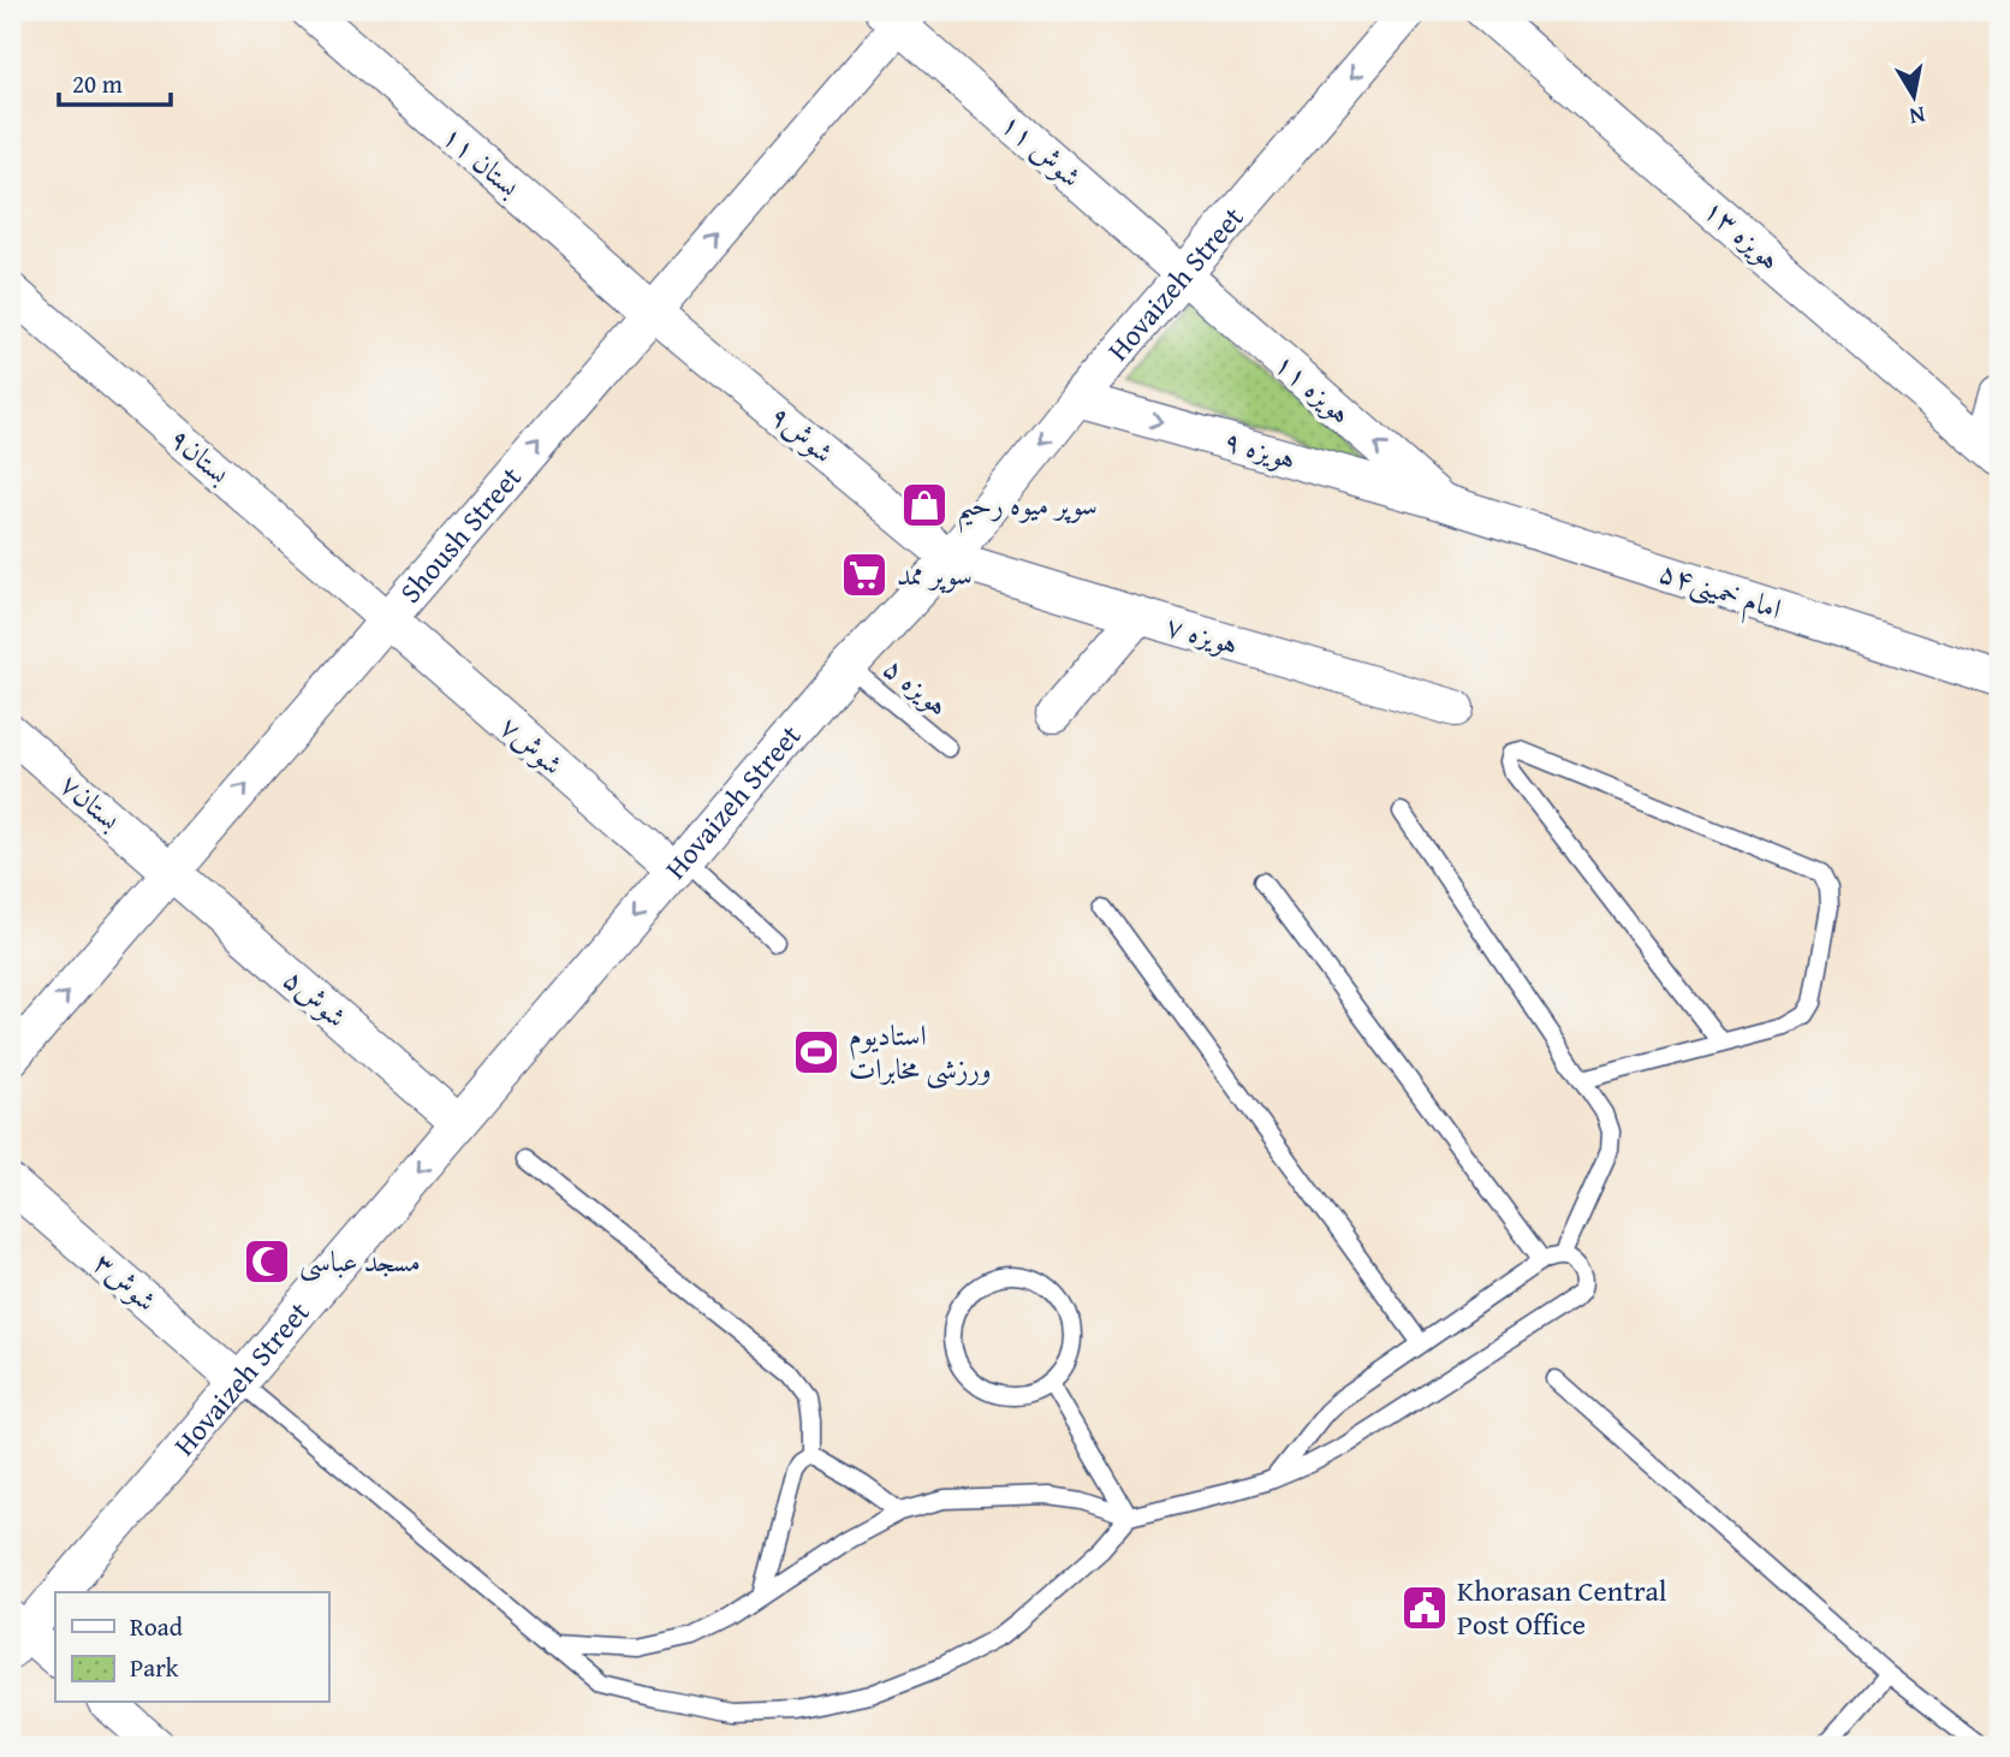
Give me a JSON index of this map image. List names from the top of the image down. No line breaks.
{"streets":{"street":["شوش ۱۱","بستان ۱۱","هویزه ۱۳","Hovaizeh Street","هویزه ۱۱","شوش۹","هویزه ۹","بستان۹","Shoush Street","امام خمینی۵۴","هویزه ۷","شوش۷","بستان۷","شوش۵","شوش۳"],"lane":["هویزه ۵"]},"crossings":[["شوش ۱۱","Hovaizeh Street"],["شوش ۱۱","هویزه ۱۱"],["شوش ۱۱","Shoush Street"],["بستان ۱۱","شوش۹"],["بستان ۱۱","Shoush Street"],["Hovaizeh Street","هویزه ۱۱"],["Hovaizeh Street","شوش۹"],["Hovaizeh Street","هویزه ۹"],["Hovaizeh Street","هویزه ۷"],["Hovaizeh Street","هویزه ۵"],["Hovaizeh Street","شوش۷"],["Hovaizeh Street","شوش۵"],["Hovaizeh Street","شوش۳"],["هویزه ۱۱","هویزه ۹"],["هویزه ۱۱","امام خمینی۵۴"],["شوش۹","Shoush Street"],["شوش۹","هویزه ۷"],["هویزه ۹","امام خمینی۵۴"],["بستان۹","Shoush Street"],["بستان۹","شوش۷"],["Shoush Street","شوش۷"],["Shoush Street","بستان۷"],["Shoush Street","شوش۵"],["بستان۷","شوش۵"]],"one_way":["Hovaizeh Street","هویزه ۱۱","هویزه ۹","Shoush Street"],"places":{"shop":["سوپر میوه رحیم"],"supermarket":["سوپر ممد"],"sports":["استادیوم ورزشی مخابرات"],"mosque":["مسجد عباسی"],"public building":["Khorasan Central Post Office"]},"legend":["Road","Park"],"scale_bar":"20 m","north":"bottom"}
